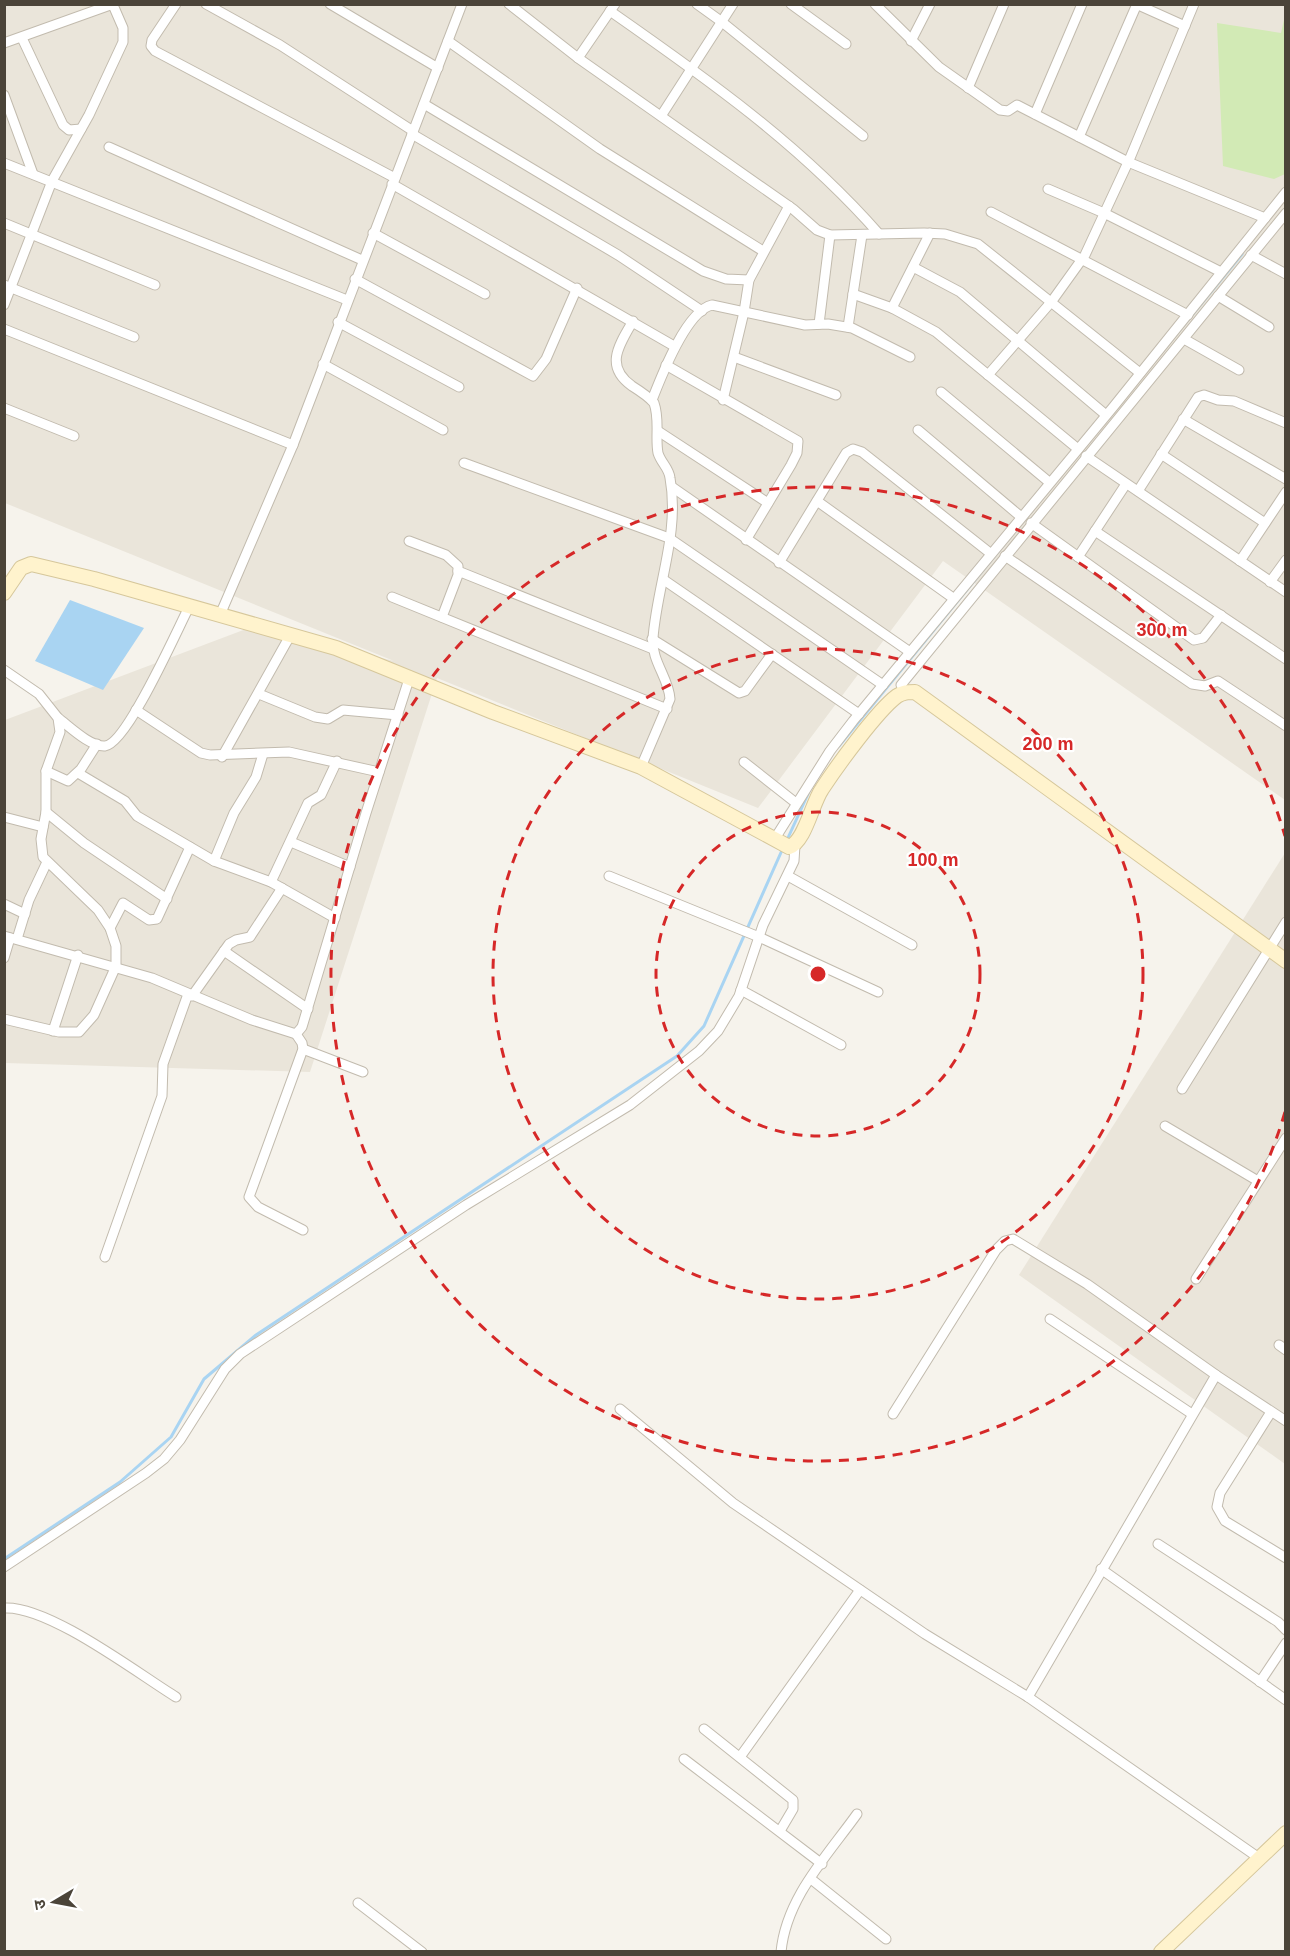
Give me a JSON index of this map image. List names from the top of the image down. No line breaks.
{"north":"left","rings":["300 m","200 m","100 m"]}
